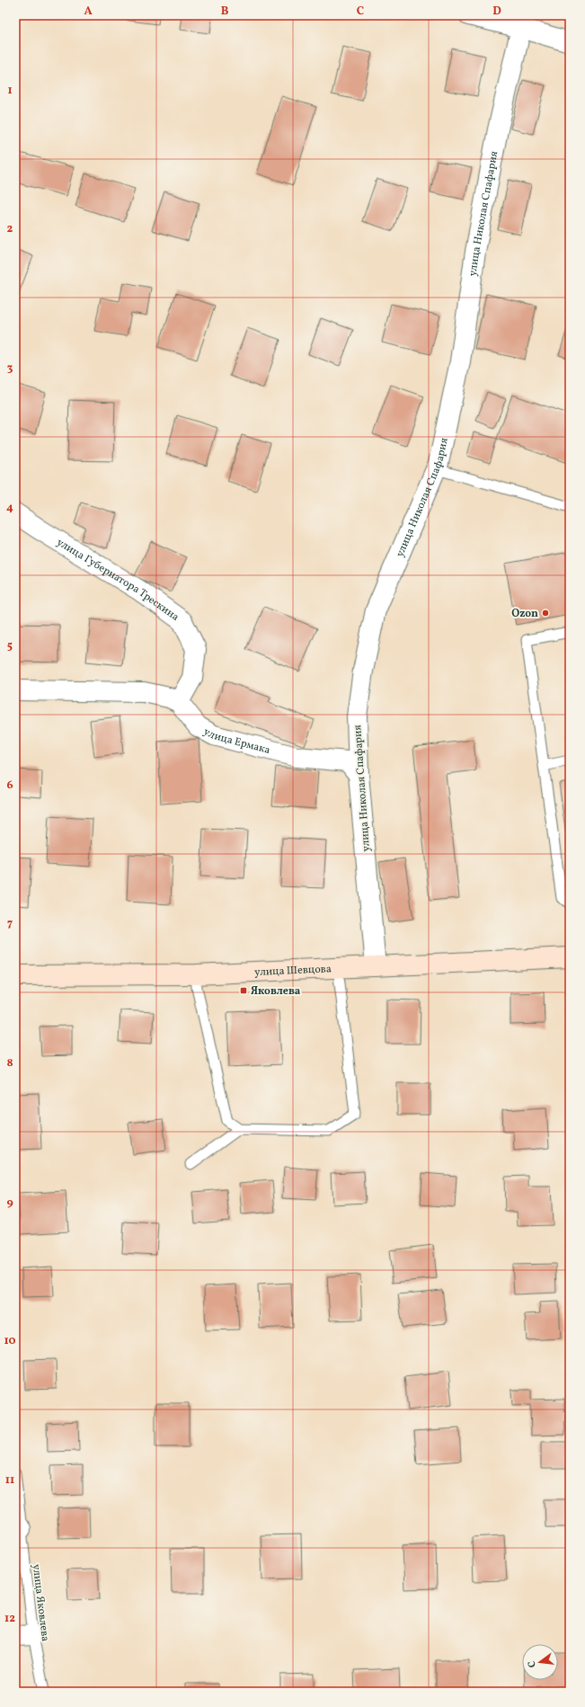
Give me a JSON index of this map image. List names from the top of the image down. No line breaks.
{"streets":{"main road":["улица Шевцова"],"street":["улица Николая Спафария","улица Губернатора Трескина","улица Ермака"],"lane":["улица Яковлева"]},"crossings":[["улица Николая Спафария","улица Ермака"],["улица Николая Спафария","улица Шевцова"],["улица Губернатора Трескина","улица Ермака"]],"places":{"other":["Ozon"],"transit":["Яковлева"]},"north":"left","grid":{"columns":["A","B","C","D"],"rows":["1","2","3","4","5","6","7","8","9","10","11","12"]}}
